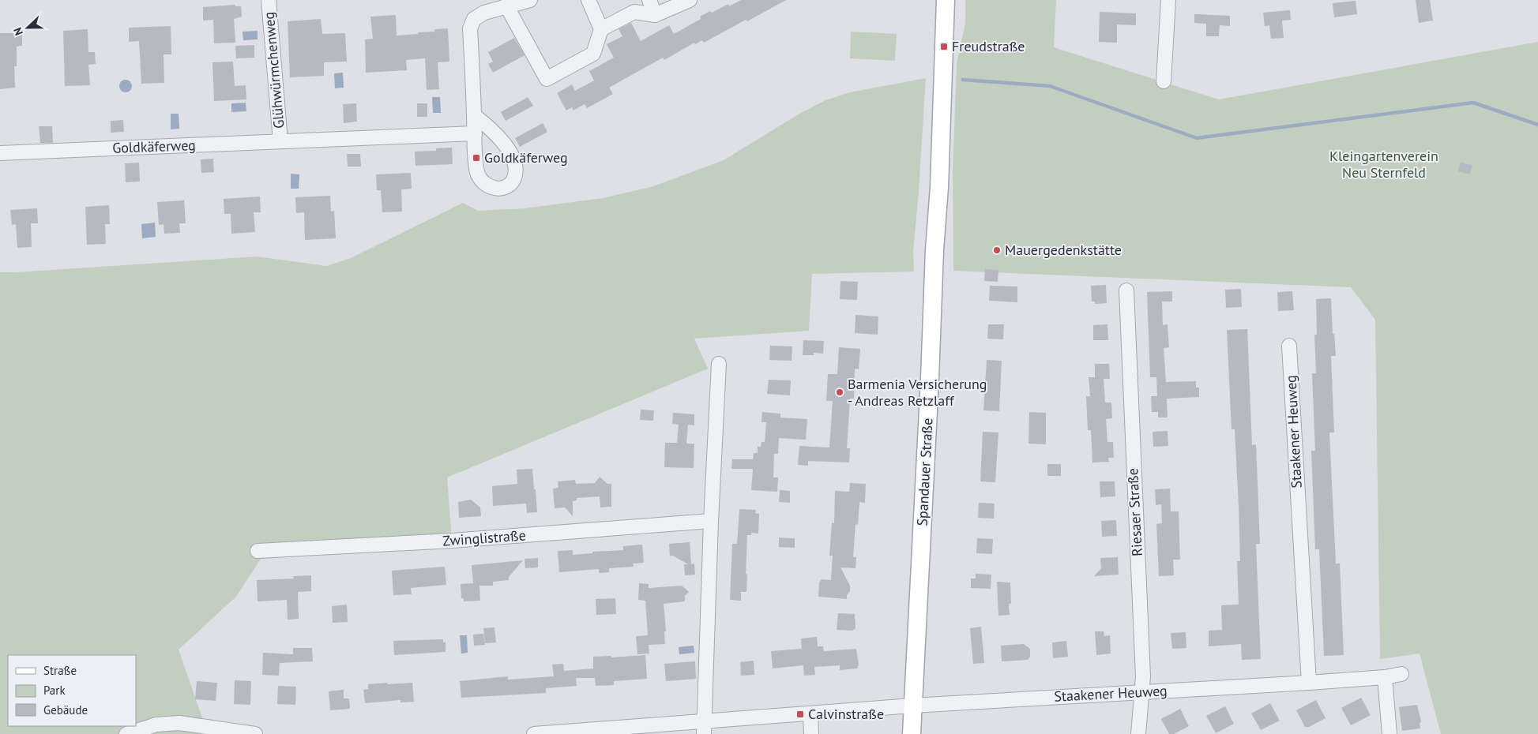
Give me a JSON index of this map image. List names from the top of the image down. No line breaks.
{"streets":{"main road":["Spandauer Straße"],"street":["Glühwürmchenweg","Goldkäferweg","Staakener Heuweg","Riesaer Straße","Zwinglistraße"]},"crossings":[["Glühwürmchenweg","Goldkäferweg"],["Staakener Heuweg","Spandauer Straße"],["Staakener Heuweg","Riesaer Straße"]],"parks":["Kleingartenverein Neu Sternfeld"],"places":{"transit":["Freudstraße","Goldkäferweg","Calvinstraße"],"other":["Mauergedenkstätte","Barmenia Versicherung - Andreas Retzlaff"]},"legend":["Straße","Park","Gebäude"],"north":"left"}
